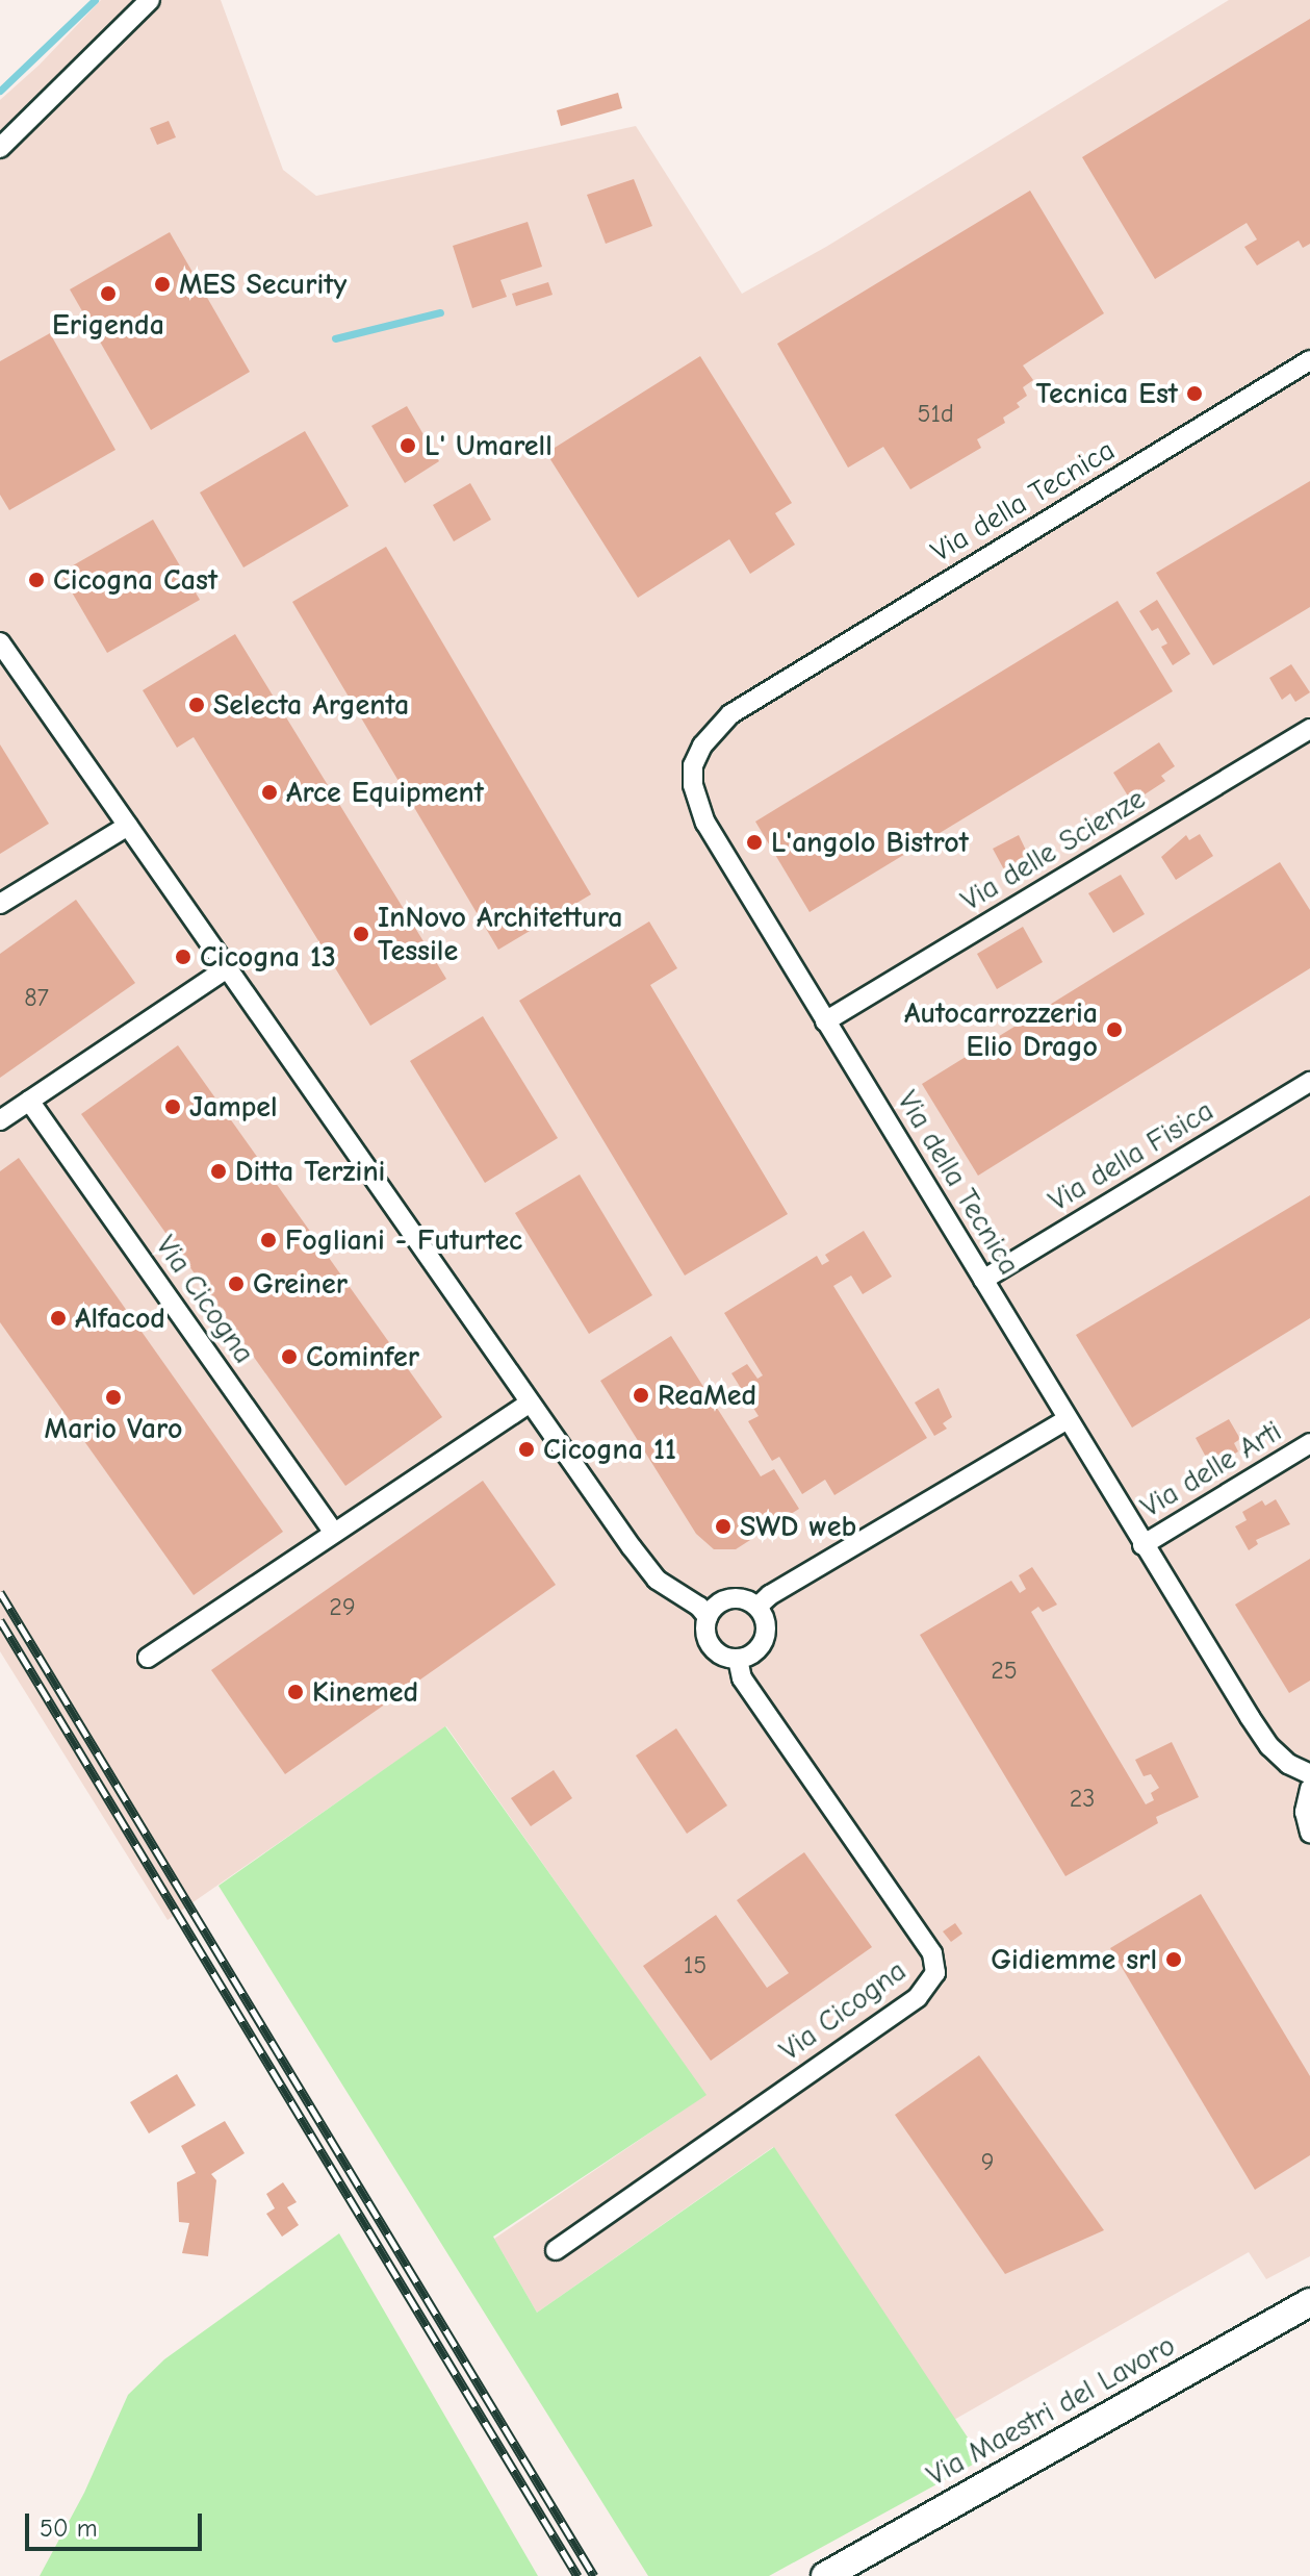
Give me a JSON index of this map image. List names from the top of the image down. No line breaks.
{"streets":{"street":["Via della Tecnica","Via delle Scienze","Via della Fisica","Via Cicogna","Via delle Arti","Via Maestri del Lavoro"]},"crossings":[["Via della Tecnica","Via delle Scienze"],["Via della Tecnica","Via della Fisica"],["Via della Tecnica","Via delle Arti"]],"places":["MES Security","Erigenda","Tecnica Est","L' Umarell","Cicogna Cast","Selecta Argenta","Arce Equipment","L'angolo Bistrot","InNovo Architettura Tessile","Cicogna 13","Autocarrozzeria Elio Drago","Jampel","Ditta Terzini","Fogliani - Futurtec","Greiner","Alfacod","Cominfer","ReaMed","Mario Varo","Cicogna 11","SWD web","Kinemed","Gidiemme srl"],"house_numbers":["51d","87","29","25","23","15","9"],"scale_bar":"50 m"}
